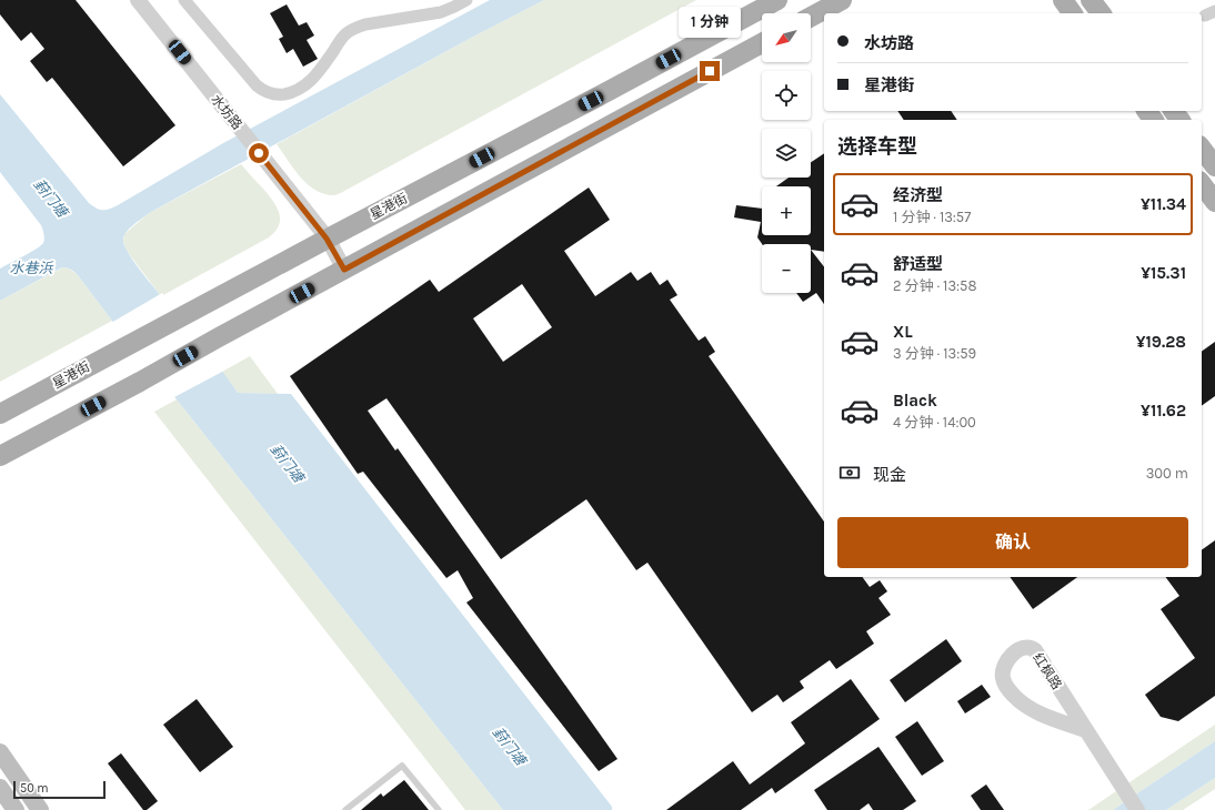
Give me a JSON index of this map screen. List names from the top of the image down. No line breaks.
{"streets":{"main road":["星港街"],"street":["水坊路","红枫路"]},"crossings":[["水坊路","星港街"]],"water":["葑门塘","水巷浜"],"scale_bar":"50 m","north":"bottom left","page":{"bubble":"1 分钟","map_buttons":["+","−"],"banner":["水坊路","星港街"],"heading":"选择车型","list":[{"name":"经济型","note":"1 分钟 · 13:57","value":"¥11.34"},{"name":"舒适型","note":"2 分钟 · 13:58","value":"¥15.31"},{"name":"XL","note":"3 分钟 · 13:59","value":"¥19.28"},{"name":"Black","note":"4 分钟 · 14:00","value":"¥11.62"}],"pay":["现金","300 m"],"buttons":"确认","scale":"50 m"}}
